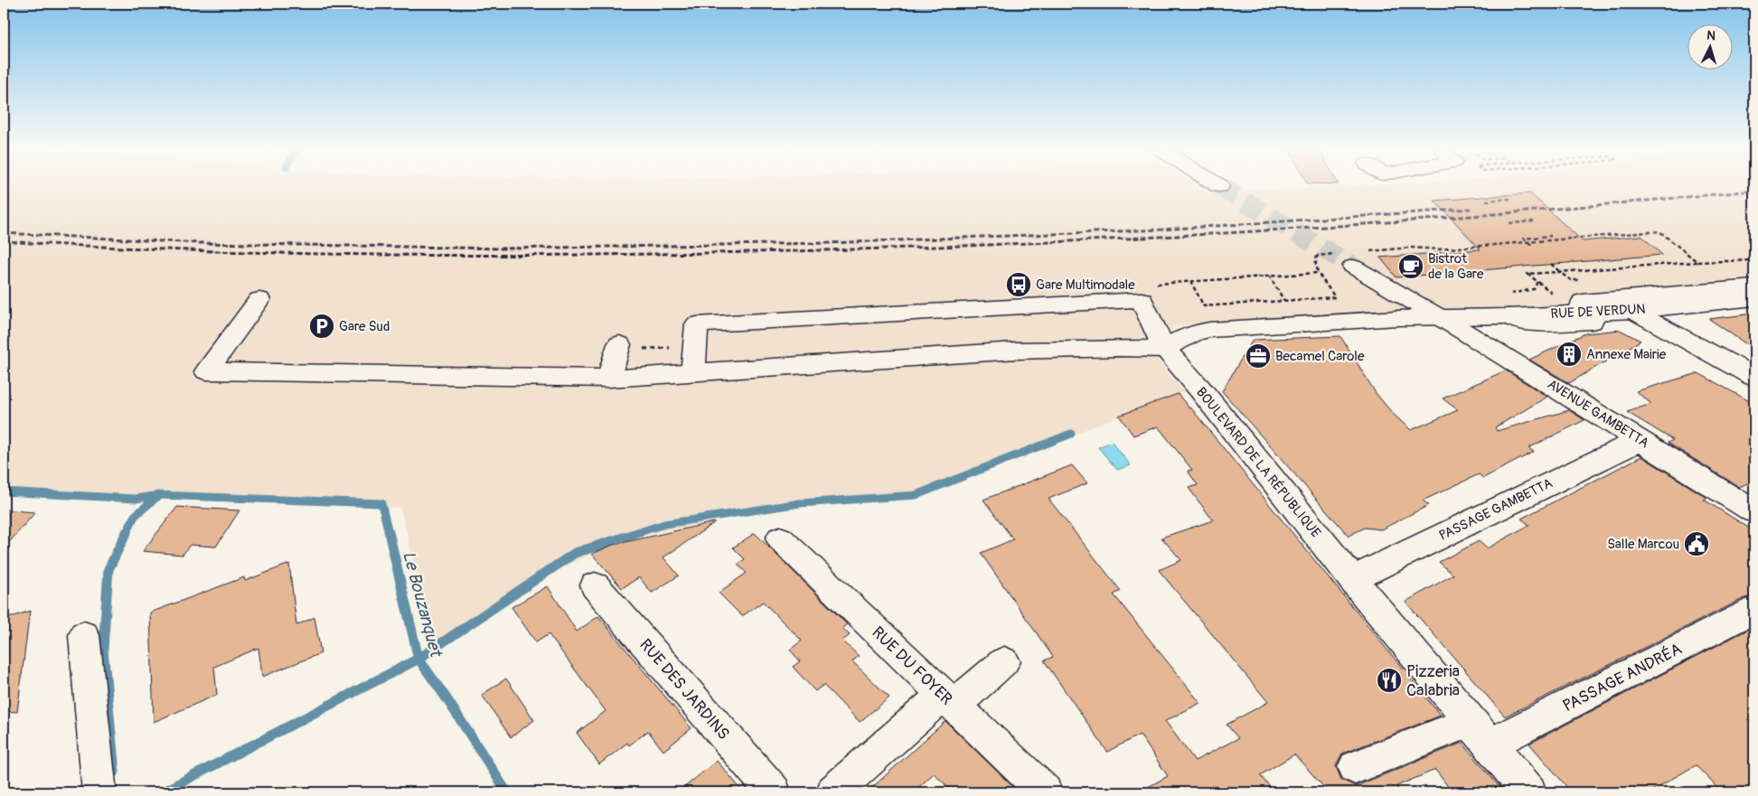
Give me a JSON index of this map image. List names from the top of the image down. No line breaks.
{"streets":{"street":["RUE DE VERDUN","AVENUE GAMBETTA","BOULEVARD DE LA RÉPUBLIQUE","PASSAGE GAMBETTA","RUE DU FOYER","PASSAGE ANDRÉA","RUE DES JARDINS"]},"crossings":[["AVENUE GAMBETTA","PASSAGE GAMBETTA"],["BOULEVARD DE LA RÉPUBLIQUE","PASSAGE GAMBETTA"],["BOULEVARD DE LA RÉPUBLIQUE","PASSAGE ANDRÉA"]],"water":["Le Bouzanquet"],"places":{"cafe":["Bistrot de la Gare"],"bus stop":["Gare Multimodale"],"parking":["Gare Sud"],"building":["Annexe Mairie"],"office":["Becamel Carole"],"public building":["Salle Marcou"],"restaurant":["Pizzeria Calabria"]},"north":"top"}
